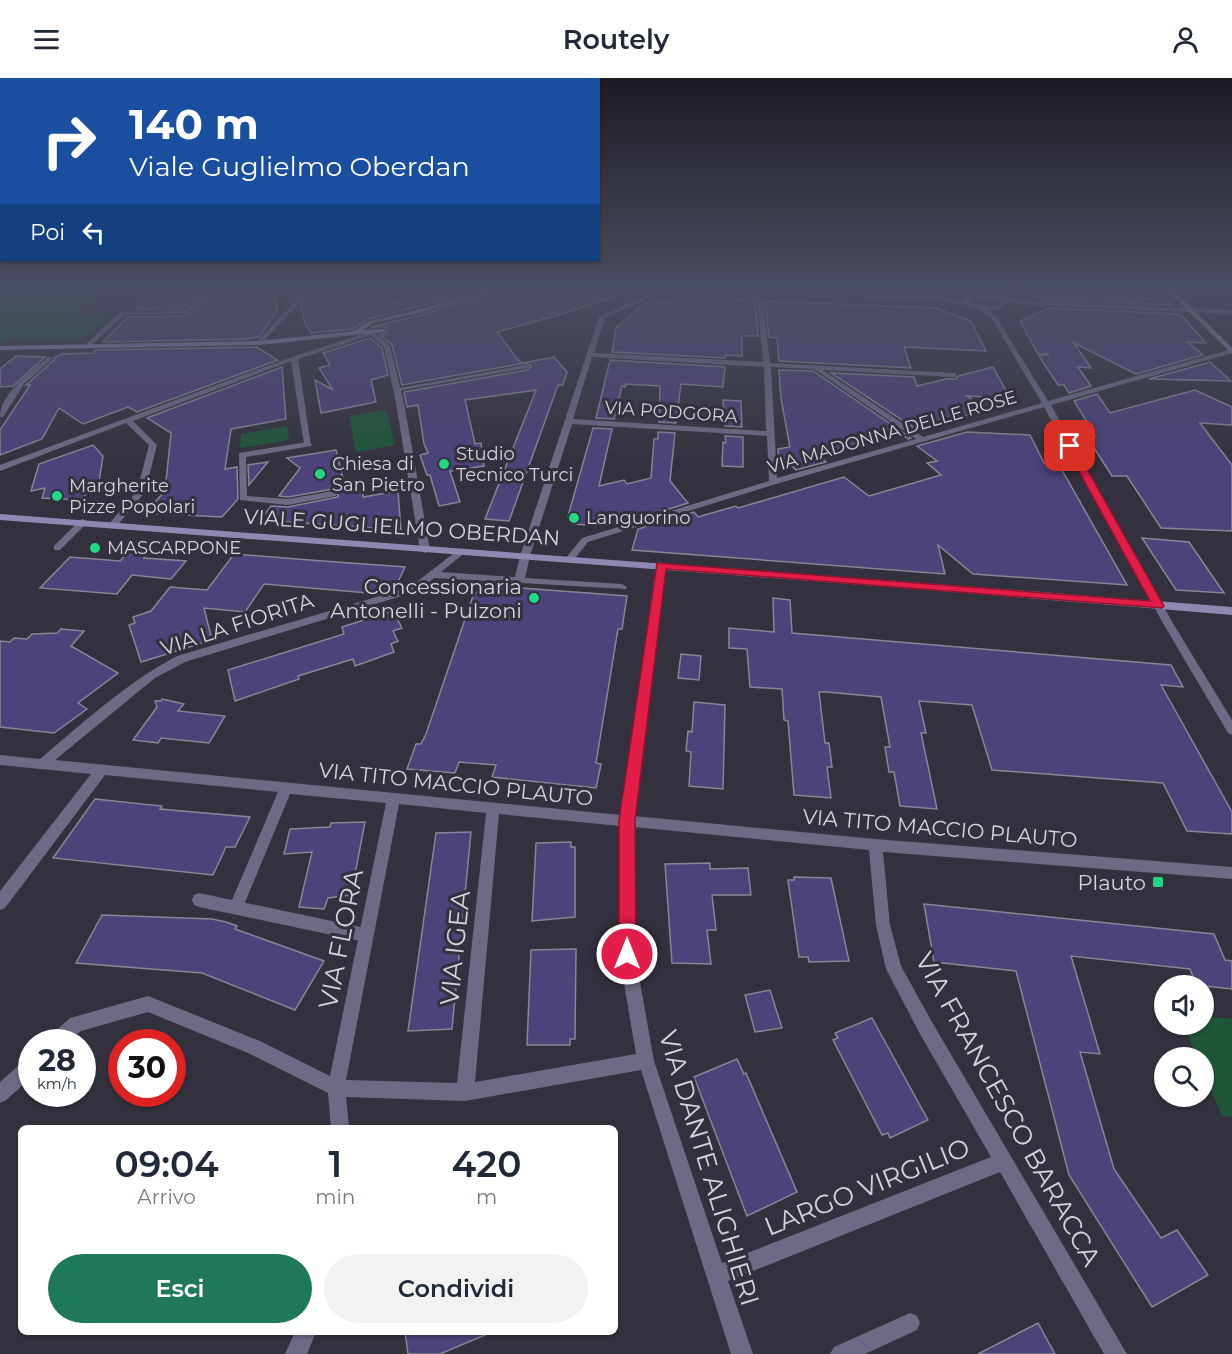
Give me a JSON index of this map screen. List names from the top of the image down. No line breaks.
{"streets":{"street":["VIA PODGORA","VIA MADONNA DELLE ROSE","VIALE GUGLIELMO OBERDAN","VIA LA FIORITA","VIA TITO MACCIO PLAUTO","VIA FLORA","VIA IGEA","VIA FRANCESCO BARACCA","VIA DANTE ALIGHIERI","LARGO VIRGILIO"]},"crossings":[["VIA MADONNA DELLE ROSE","VIALE GUGLIELMO OBERDAN"],["VIALE GUGLIELMO OBERDAN","VIA LA FIORITA"],["VIALE GUGLIELMO OBERDAN","VIA DANTE ALIGHIERI"],["VIA LA FIORITA","VIA TITO MACCIO PLAUTO"],["VIA TITO MACCIO PLAUTO","VIA FLORA"],["VIA TITO MACCIO PLAUTO","VIA IGEA"],["VIA TITO MACCIO PLAUTO","VIA FRANCESCO BARACCA"],["VIA TITO MACCIO PLAUTO","VIA DANTE ALIGHIERI"],["VIA FRANCESCO BARACCA","LARGO VIRGILIO"],["VIA DANTE ALIGHIERI","LARGO VIRGILIO"]],"places":{"other":["Studio Tecnico Turci","Chiesa di San Pietro","Margherite Pizze Popolari","Languorino","MASCARPONE","Concessionaria Antonelli - Pulzoni"],"transit":["Plauto"]},"page":{"header":"Routely","turn":["140 m","Viale Guglielmo Oberdan"],"then":"Poi","speed":"28 km/h","limit":"30","eta":["09:04","Arrivo","1","min","420","m"],"buttons":["Esci","Condividi"]}}
